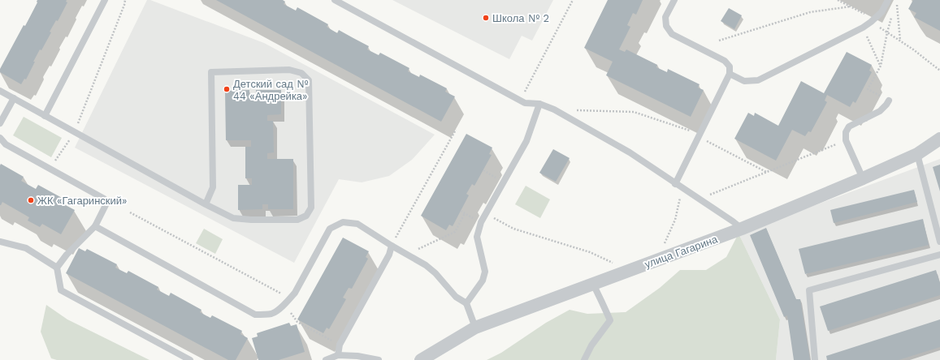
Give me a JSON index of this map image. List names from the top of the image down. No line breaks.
{"streets":{"street":["улица Гагарина"]},"places":["Школа № 2","Детский сад № 44 «Андрейка»","ЖК «Гагаринский»"]}
